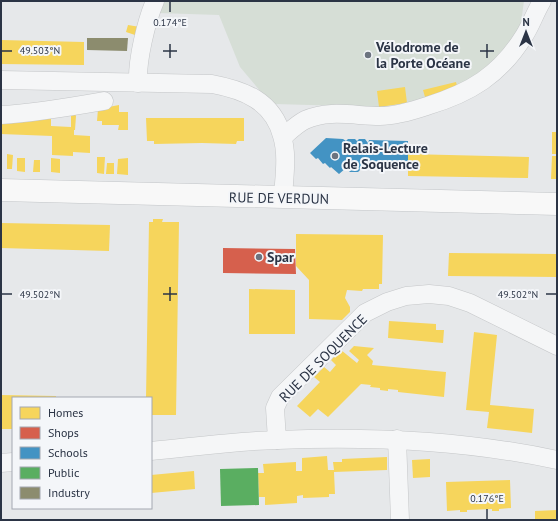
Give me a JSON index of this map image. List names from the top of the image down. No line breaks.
{"streets":{"main road":["RUE DE VERDUN"],"street":["RUE DE SOQUENCE"]},"places":["Vélodrome de la Porte Océane","Relais-Lecture de Soquence","Spar"],"legend":["Homes","Shops","Schools","Public","Industry"],"north":"top","coordinates":["0.174°E","49.503°N","49.502°N","0.176°E"]}
